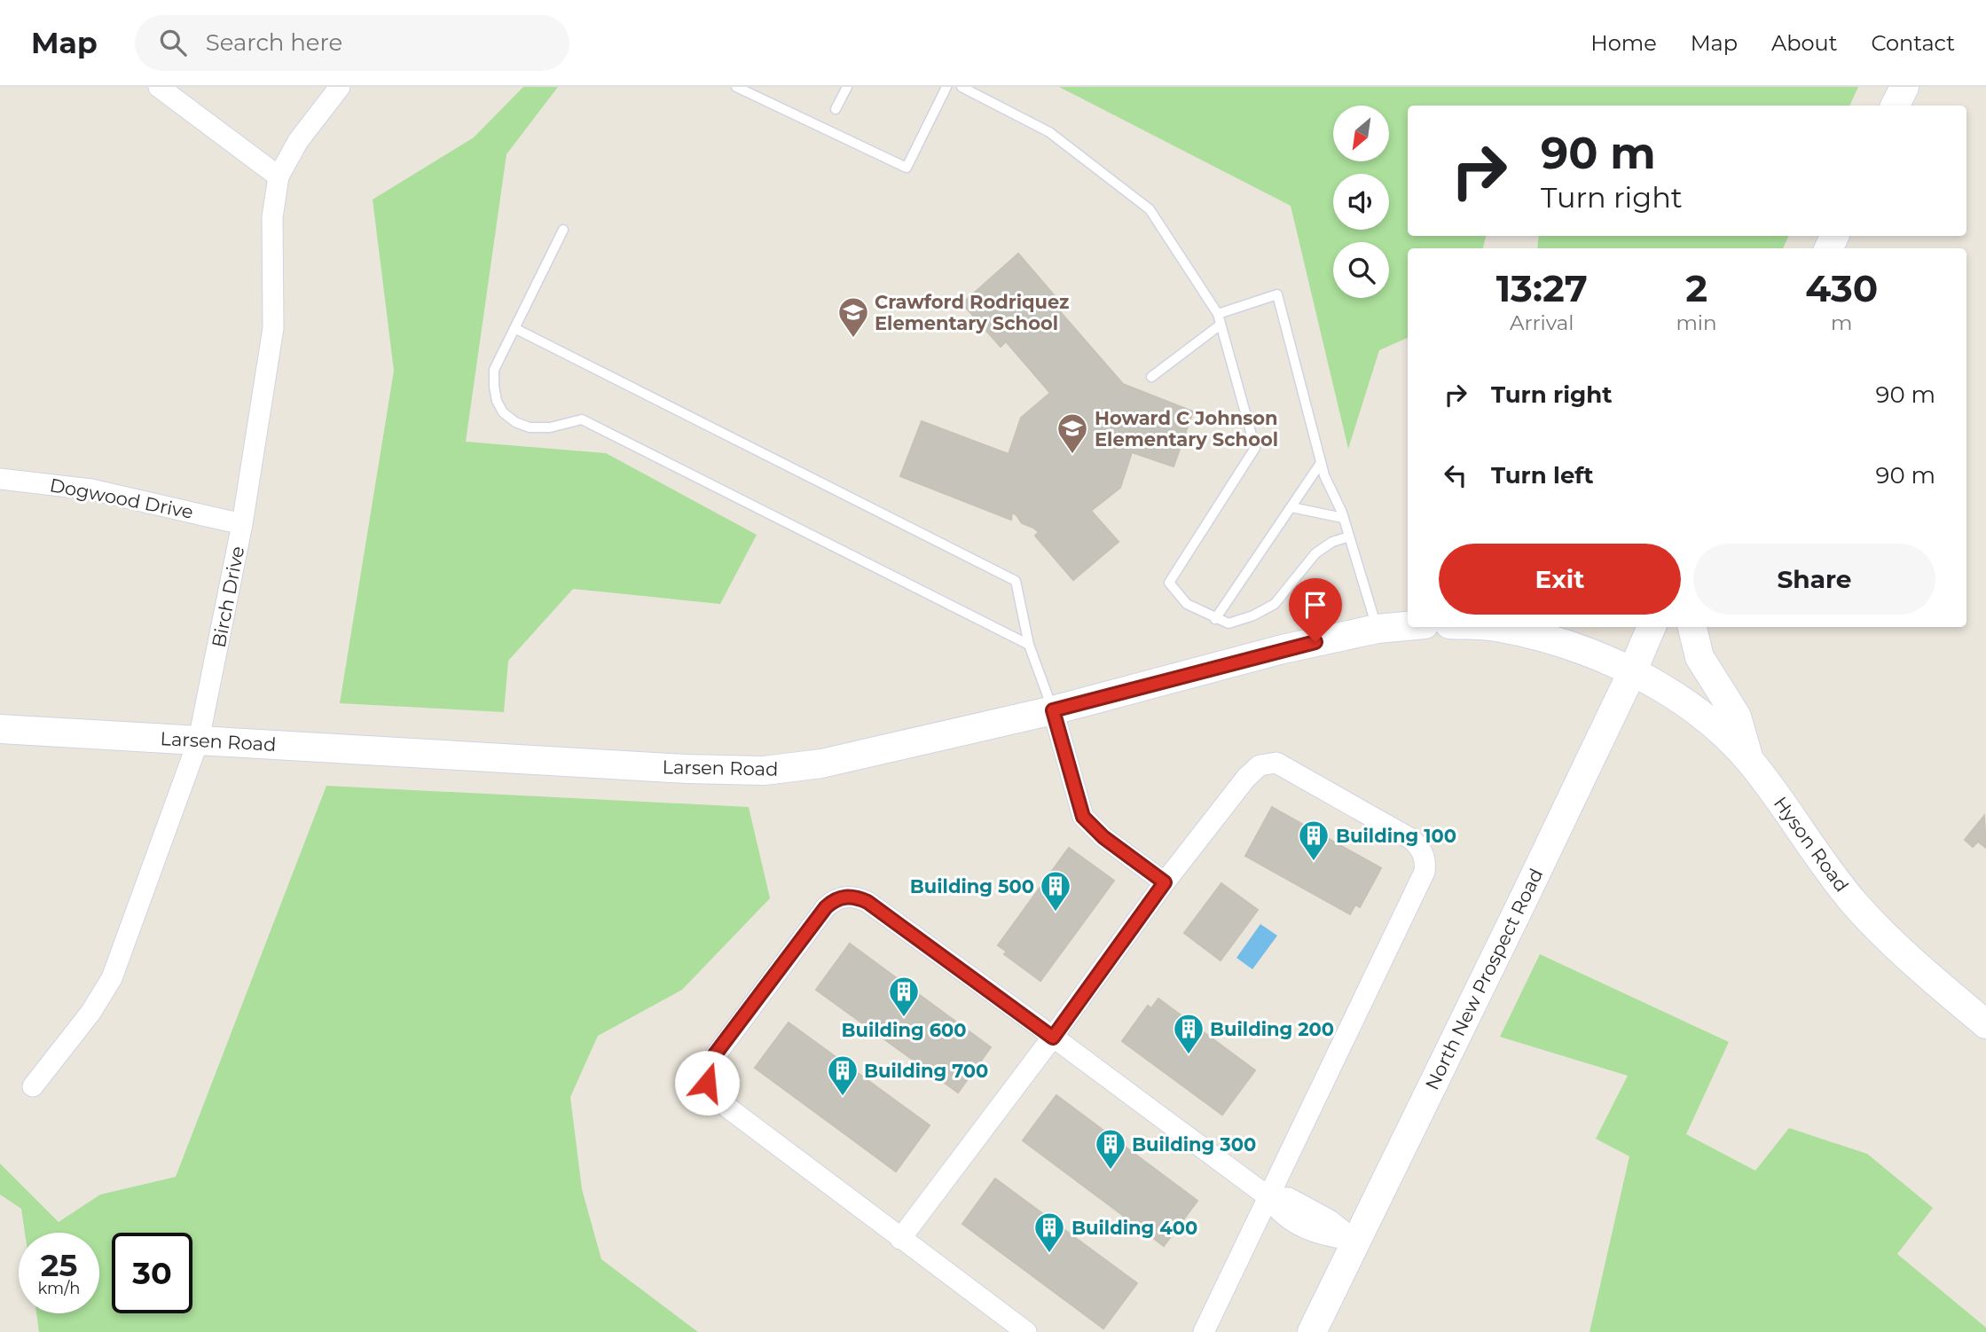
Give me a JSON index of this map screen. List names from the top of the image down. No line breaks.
{"streets":{"street":["Dogwood Drive","Birch Drive","Larsen Road","Hyson Road","North New Prospect Road"]},"crossings":[["Dogwood Drive","Birch Drive"],["Birch Drive","Larsen Road"],["Hyson Road","North New Prospect Road"]],"places":{"school or university":["Crawford Rodriquez Elementary School","Howard C Johnson Elementary School"],"building":["Building 100","Building 500","Building 600","Building 200","Building 700","Building 300","Building 400"]},"north":"bottom left","page":{"header":"Map","search":"Search here","nav":["Home","Map","About","Contact"],"turn":["90 m","Turn right"],"eta":["13:27","Arrival","2","min","430","m"],"list":[{"name":"Turn right","value":"90 m"},{"name":"Turn left","value":"90 m"}],"buttons":["Exit","Share"],"speed":"25 km/h","limit":"30"}}
